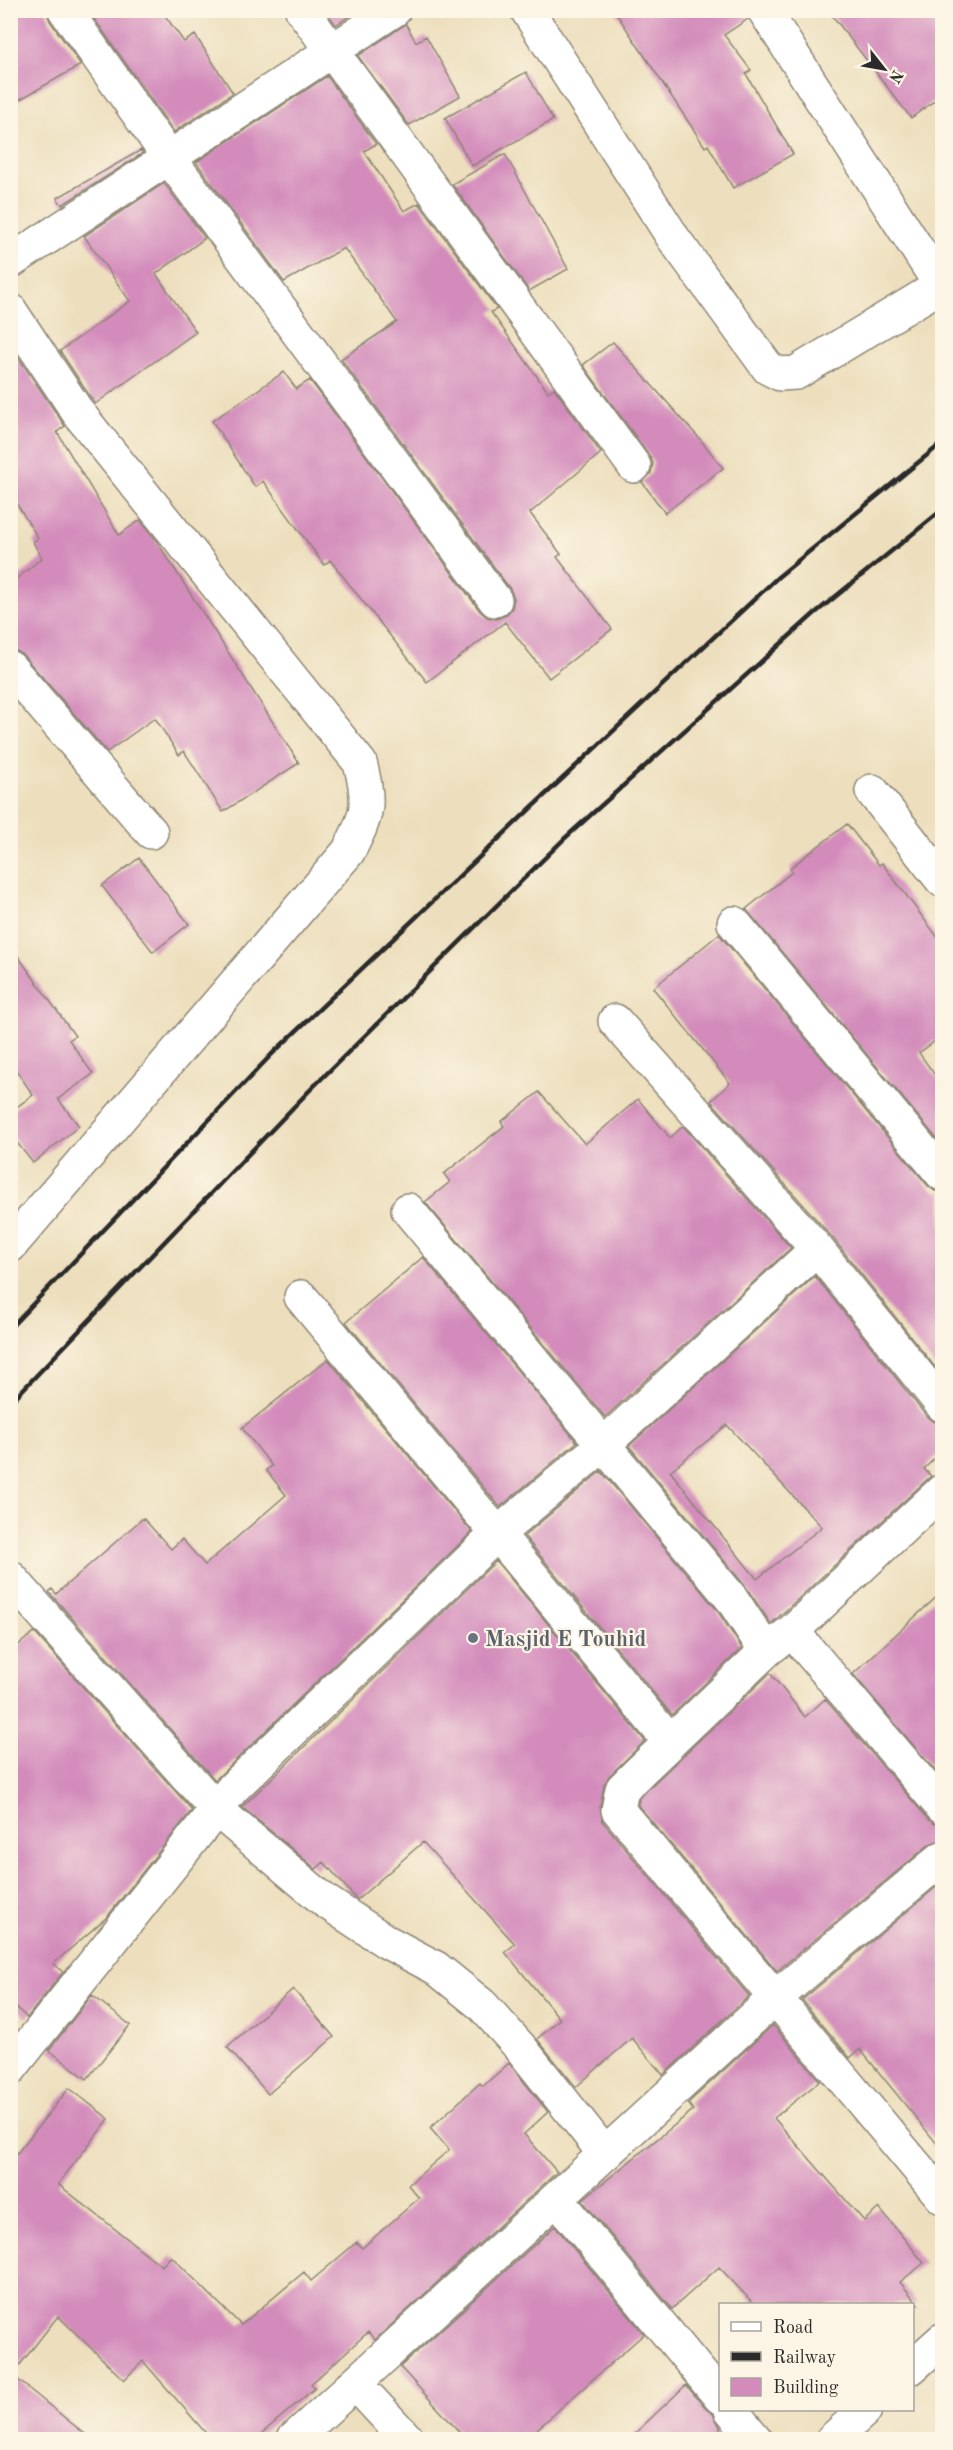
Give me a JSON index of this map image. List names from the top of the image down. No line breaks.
{"places":["Masjid E Touhid"],"legend":["Road","Railway","Building"],"north":"bottom right"}
